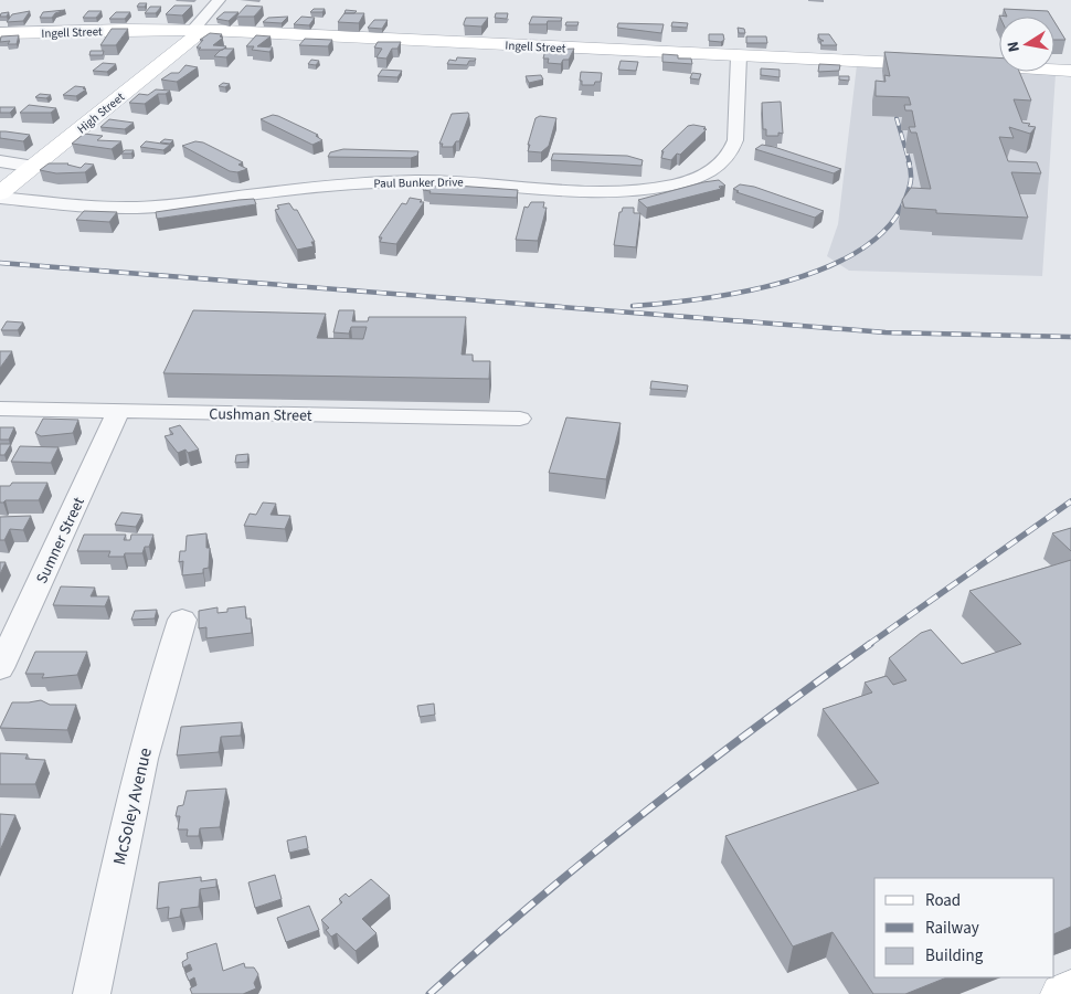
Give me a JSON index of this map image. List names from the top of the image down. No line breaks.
{"streets":{"street":["Ingell Street","High Street","Paul Bunker Drive","Cushman Street","Sumner Street","McSoley Avenue"]},"crossings":[["Ingell Street","High Street"],["Ingell Street","Paul Bunker Drive"],["High Street","Paul Bunker Drive"],["Cushman Street","Sumner Street"]],"legend":["Road","Railway","Building"],"north":"left"}
